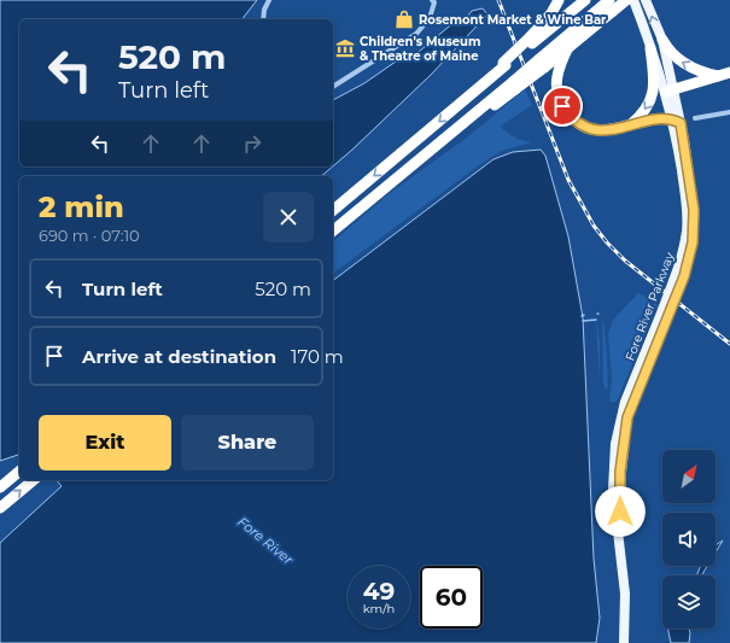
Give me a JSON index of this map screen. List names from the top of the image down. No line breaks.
{"streets":{"main road":["Fore River Parkway"]},"water":["Fore River"],"places":{"shop":["Rosemont Market & Wine Bar"],"museum":["Children's Museum & Theatre of Maine"]},"north":"top right","page":{"turn":["520 m","Turn left"],"heading":["2 min","690 m · 07:10"],"list":[{"name":"Turn left","value":"520 m"},{"name":"Arrive at destination","value":"170 m"}],"buttons":["Exit","Share"],"speed":"49 km/h","limit":"60"}}
